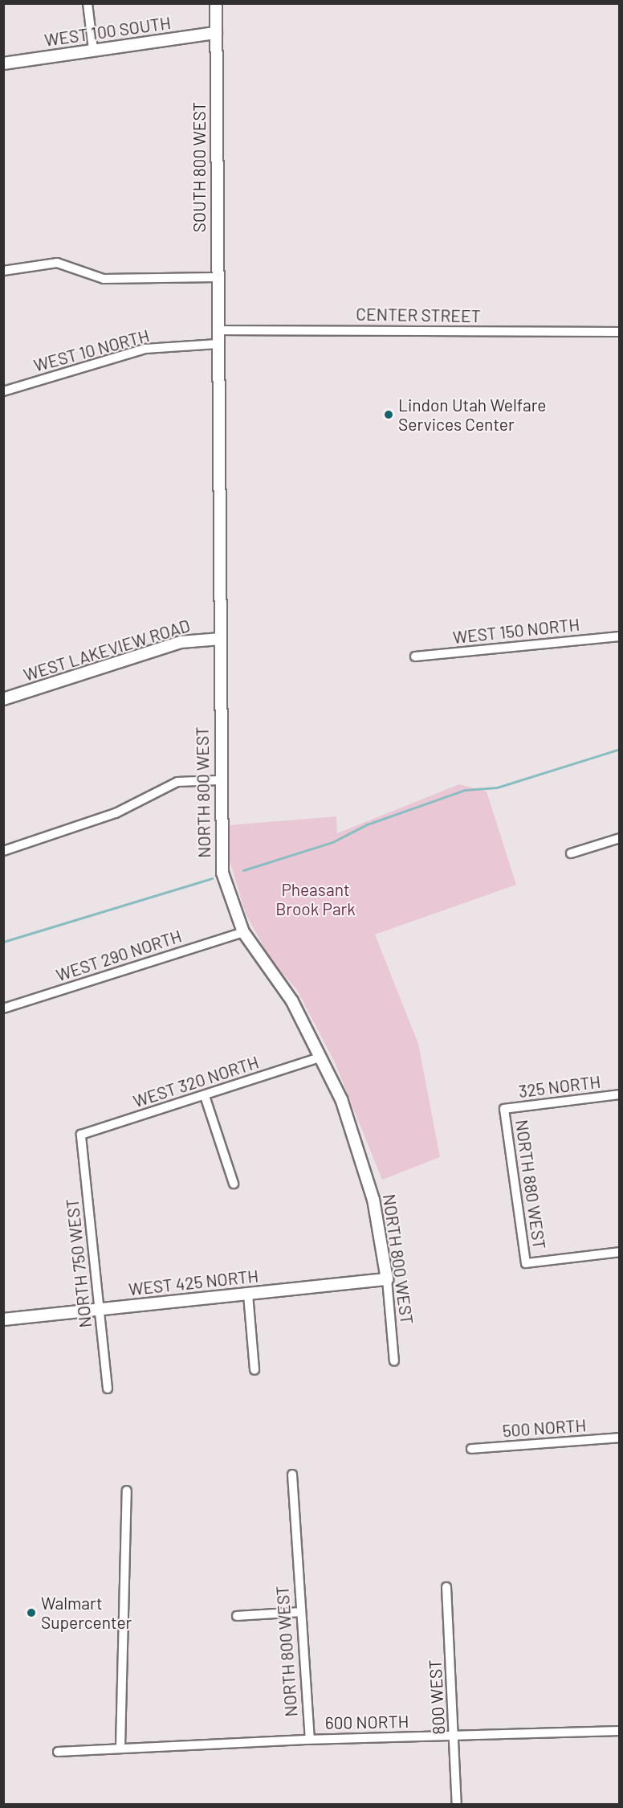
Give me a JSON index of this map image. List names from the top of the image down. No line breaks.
{"streets":{"street":["WEST 100 SOUTH","SOUTH 800 WEST","CENTER STREET","WEST 10 NORTH","WEST 150 NORTH","WEST LAKEVIEW ROAD","NORTH 800 WEST","WEST 290 NORTH","WEST 320 NORTH","325 NORTH","NORTH 880 WEST","NORTH 750 WEST","WEST 425 NORTH","500 NORTH","800 WEST","600 NORTH"]},"crossings":[["WEST 100 SOUTH","SOUTH 800 WEST"],["SOUTH 800 WEST","CENTER STREET"],["SOUTH 800 WEST","NORTH 800 WEST"],["CENTER STREET","NORTH 800 WEST"],["WEST 10 NORTH","NORTH 800 WEST"],["WEST LAKEVIEW ROAD","NORTH 800 WEST"],["NORTH 800 WEST","WEST 290 NORTH"],["NORTH 800 WEST","WEST 320 NORTH"],["NORTH 800 WEST","WEST 425 NORTH"],["NORTH 800 WEST","600 NORTH"],["WEST 320 NORTH","NORTH 750 WEST"],["325 NORTH","NORTH 880 WEST"],["NORTH 750 WEST","WEST 425 NORTH"],["800 WEST","600 NORTH"]],"parks":["Pheasant Brook Park"],"places":["Lindon Utah Welfare Services Center","Walmart Supercenter"]}
